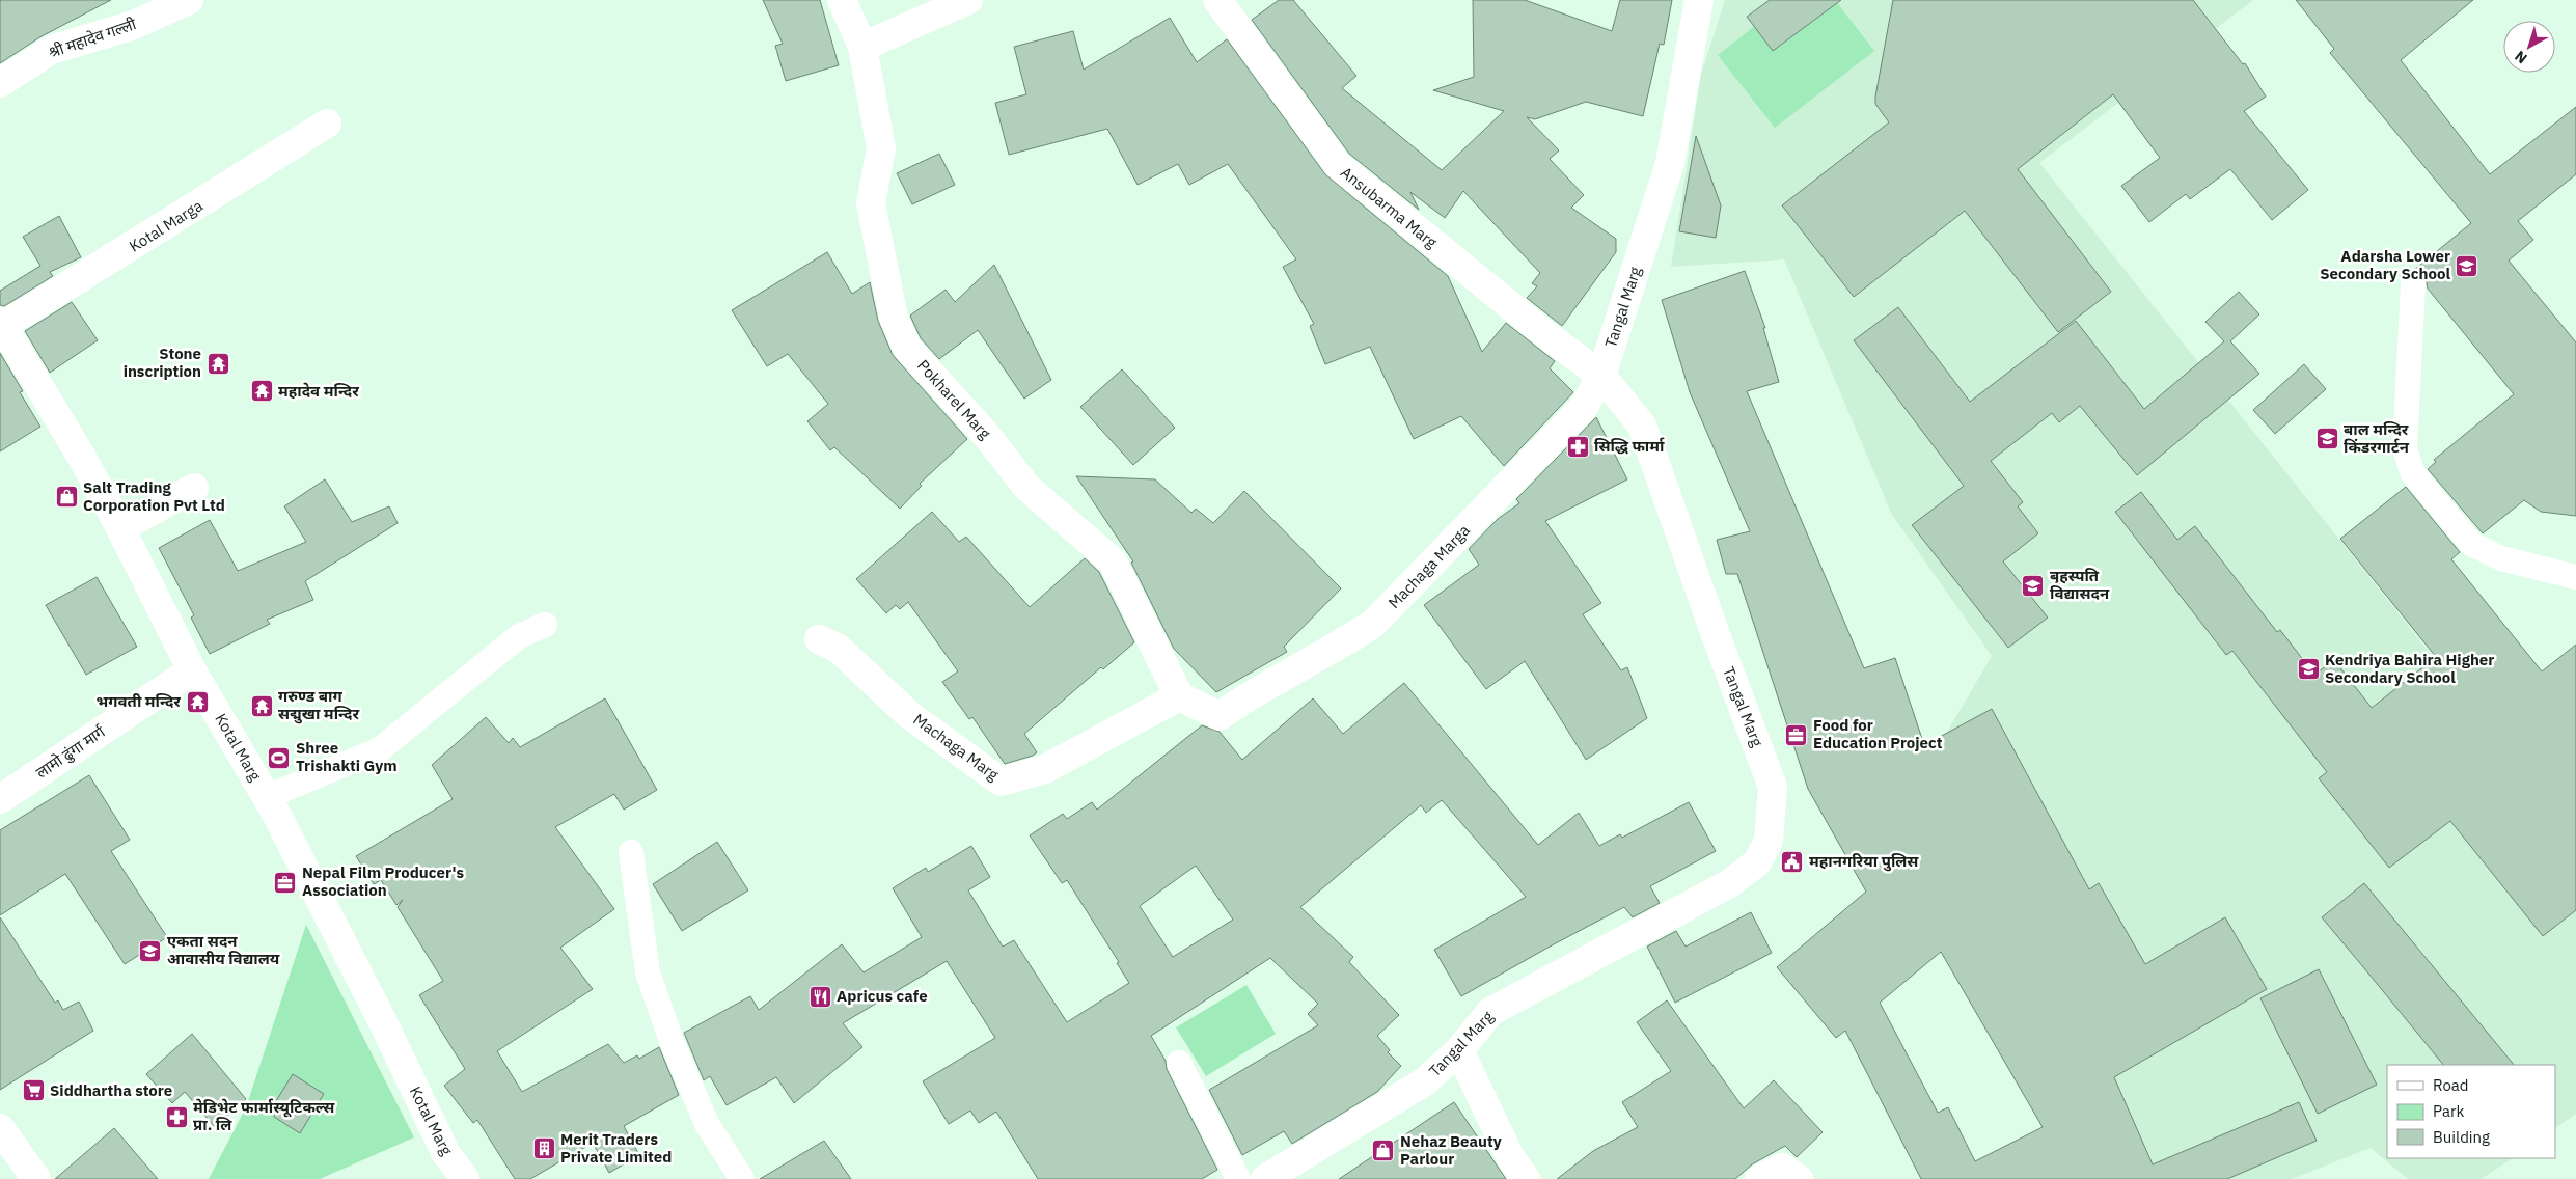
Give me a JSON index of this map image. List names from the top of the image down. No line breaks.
{"streets":{"street":["श्री महादेव गल्ली","Ansubarma Marg","Kotal Marga","Tangal Marg","Pokharel Marg","Machaga Marga","Kotal Marg","Machaga Marg","लामो ढुंगा मार्ग"]},"crossings":[["Ansubarma Marg","Tangal Marg"],["Ansubarma Marg","Machaga Marga"],["Kotal Marga","Kotal Marg"],["Tangal Marg","Machaga Marga"],["Pokharel Marg","Machaga Marga"],["Pokharel Marg","Machaga Marg"],["Machaga Marga","Machaga Marg"],["Kotal Marg","लामो ढुंगा मार्ग"]],"places":{"school or university":["Adarsha Lower Secondary School","बाल मन्दिर किंडरगार्टन","बृहस्पति विद्यासदन","Kendriya Bahira Higher Secondary School","एकता सदन आवासीय विद्यालय"],"temple":["Stone inscription","महादेव मन्दिर","भगवती मन्दिर","गरुण्ड बाग सद्मुखा मन्दिर"],"pharmacy":["सिद्धि फार्मा","मेडिभेट फार्मास्यूटिकल्स प्रा. लि"],"shop":["Salt Trading Corporation Pvt Ltd","Nehaz Beauty Parlour"],"office":["Food for Education Project","Nepal Film Producer's Association"],"sports":["Shree Trishakti Gym"],"public building":["महानगरिया पुलिस"],"restaurant":["Apricus cafe"],"supermarket":["Siddhartha store"],"building":["Merit Traders Private Limited"]},"legend":["Road","Park","Building"],"north":"bottom left"}
